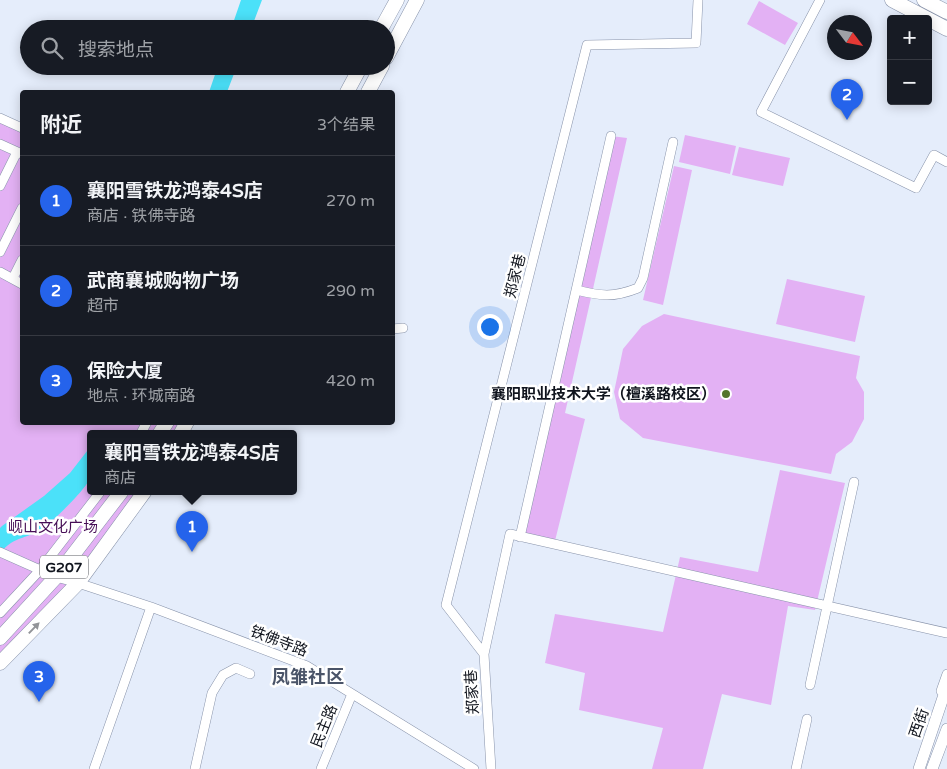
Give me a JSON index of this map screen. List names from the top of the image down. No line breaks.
{"streets":{"highway":["G207"],"main road":["西街"],"street":["郑家巷","铁佛寺路","民主路"]},"crossings":[["G207","铁佛寺路"],["铁佛寺路","民主路"]],"districts":["凤雏社区"],"parks":["岘山文化广场"],"places":["襄阳职业技术大学（檀溪路校区）"],"north":"bottom right","page":{"map_buttons":["+","−"],"search":"搜索地点","pins":["2","1","3"],"heading":["附近","3个结果"],"list":[{"mark":"1","name":"襄阳雪铁龙鸿泰4S店","note":"商店 · 铁佛寺路","value":"270 m"},{"mark":"2","name":"武商襄城购物广场","note":"超市","value":"290 m"},{"mark":"3","name":"保险大厦","note":"地点 · 环城南路","value":"420 m"}],"popup":["襄阳雪铁龙鸿泰4S店","商店"]}}
